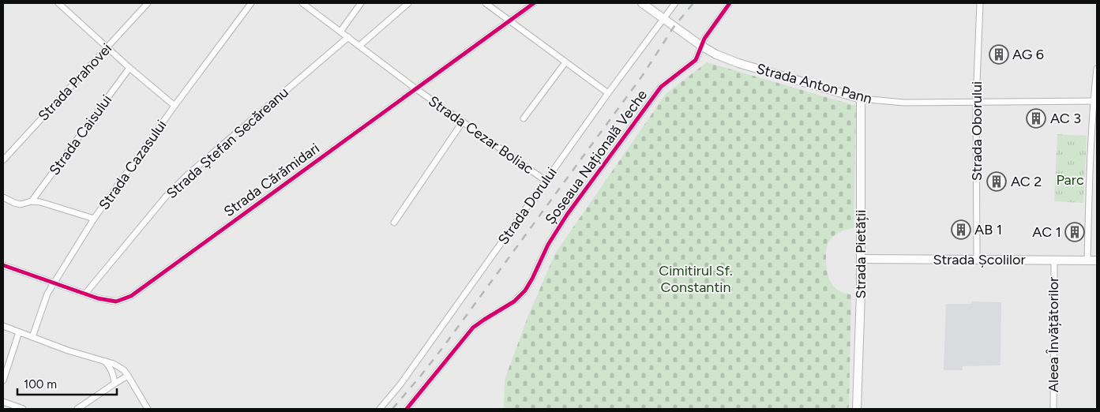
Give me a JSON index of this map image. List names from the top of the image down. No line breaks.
{"streets":{"street":["Strada Prahovei","Strada Anton Pann","Strada Oborului","Strada Caisului","Strada Cezar Boliac","Strada Ștefan Secăreanu","Șoseaua Națională Veche","Strada Cazasului","Strada Cărămidari","Strada Dorului","Strada Pietății","Strada Școlilor","Aleea Învățătorilor"]},"crossings":[["Strada Anton Pann","Strada Oborului"],["Strada Anton Pann","Șoseaua Națională Veche"],["Strada Anton Pann","Strada Dorului"],["Strada Anton Pann","Strada Pietății"],["Strada Oborului","Strada Școlilor"],["Strada Cezar Boliac","Strada Ștefan Secăreanu"],["Strada Cezar Boliac","Strada Cărămidari"],["Strada Cezar Boliac","Strada Dorului"],["Strada Ștefan Secăreanu","Strada Cărămidari"],["Strada Cazasului","Strada Cărămidari"],["Strada Pietății","Strada Școlilor"],["Strada Școlilor","Aleea Învățătorilor"]],"parks":["Parc","Cimitirul Sf. Constantin"],"places":{"building":["AG 6","AC 3","AC 2","AB 1","AC 1"]},"scale_bar":"100 m"}
